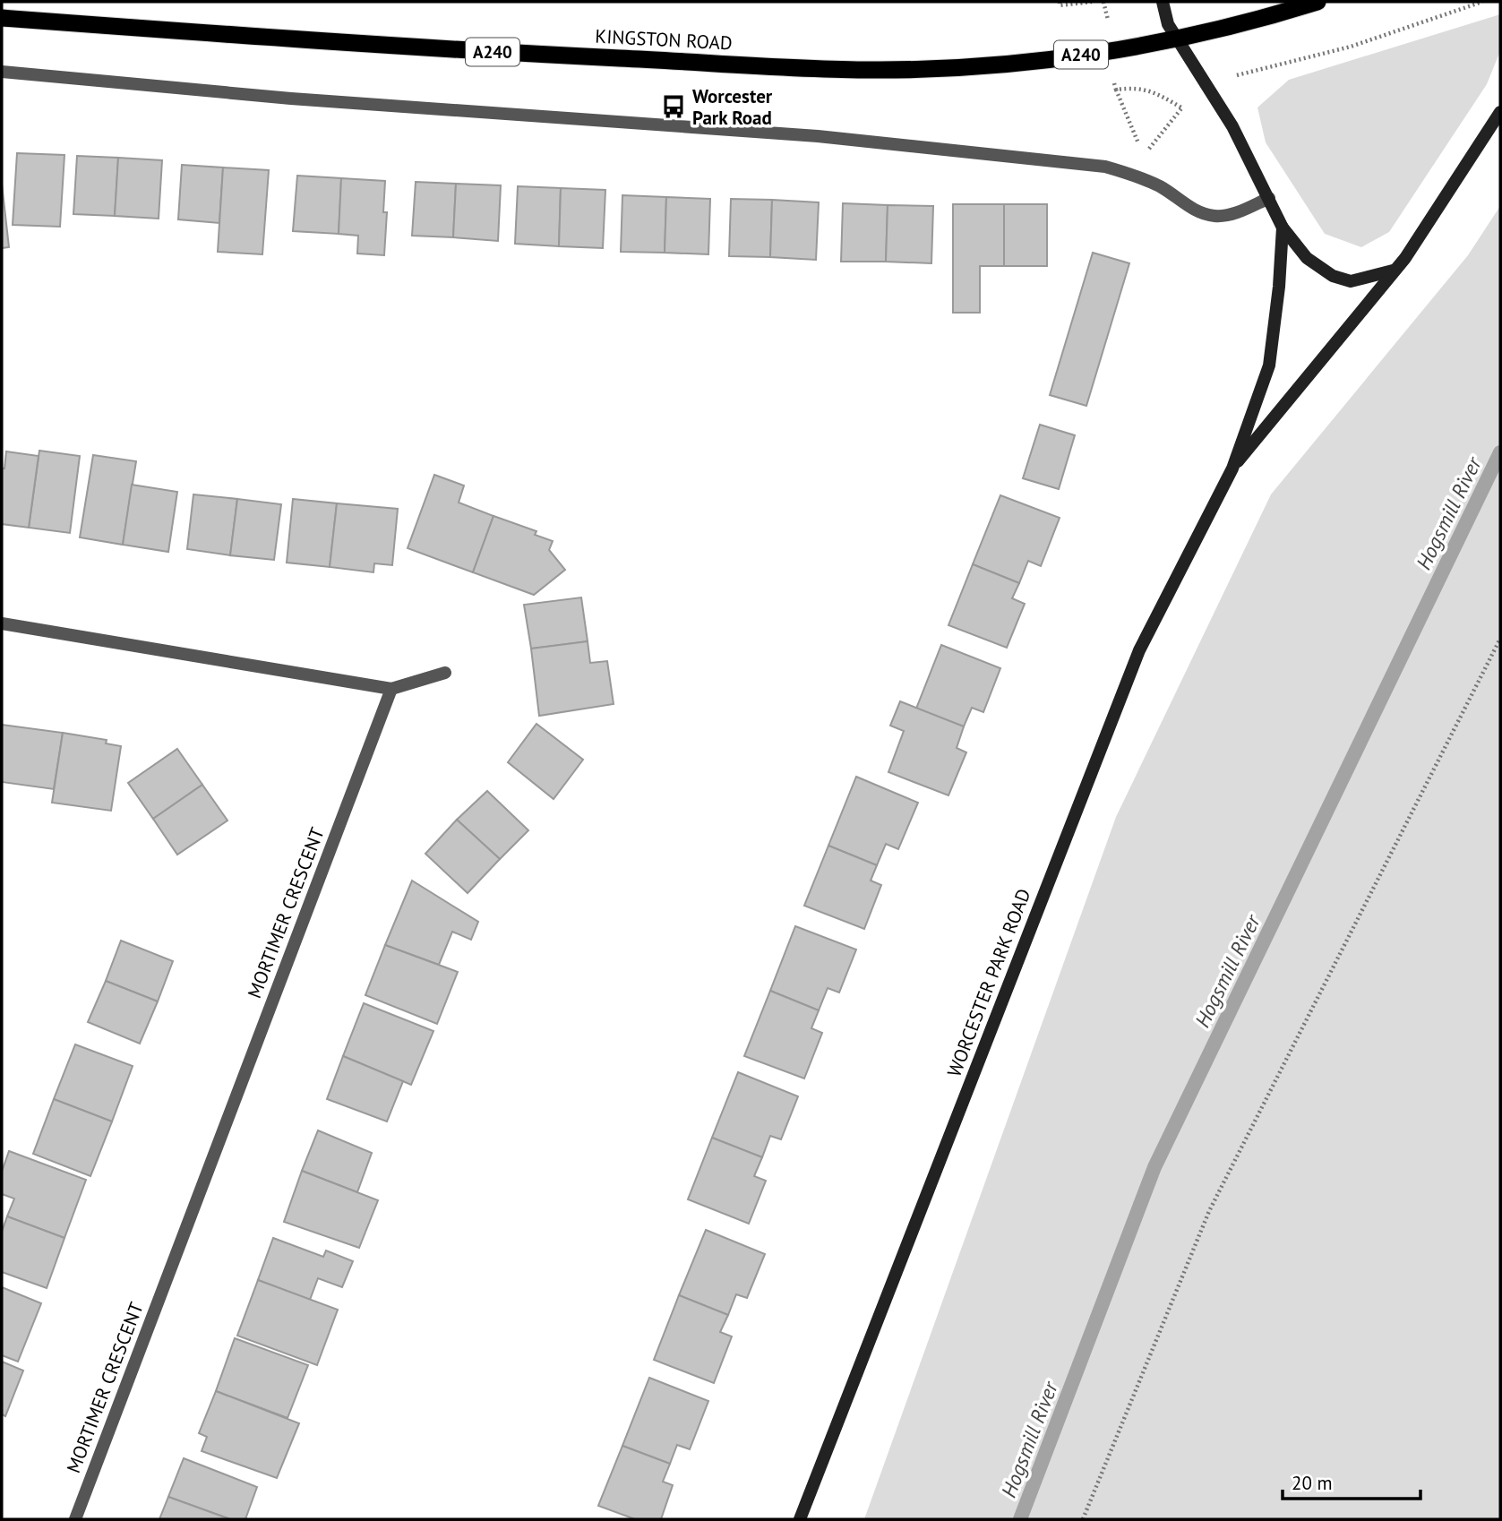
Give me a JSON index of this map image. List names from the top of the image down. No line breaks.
{"streets":{"highway":["KINGSTON ROAD","A240"],"main road":["WORCESTER PARK ROAD"],"street":["MORTIMER CRESCENT"]},"water":["Hogsmill River"],"places":{"bus stop":["Worcester Park Road"]},"scale_bar":"20 m"}
